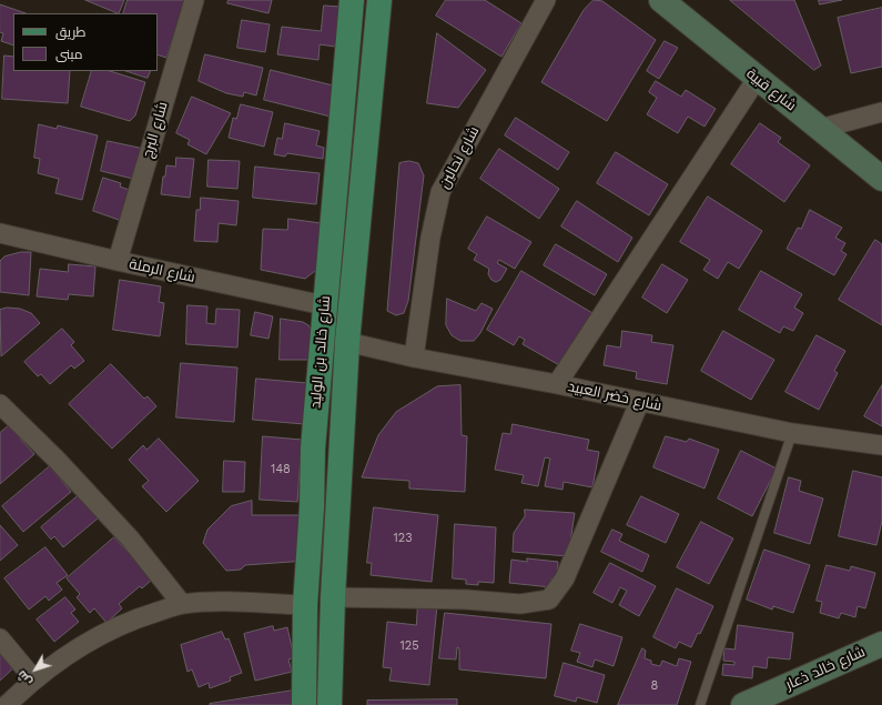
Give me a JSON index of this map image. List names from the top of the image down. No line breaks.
{"streets":{"main road":["شارع خالد بن الوليد"],"street":["شارع قبية","شارع البرج","شارع نحالين","شارع الرملة","شارع خضر العبيد","شارع خالد ذعار"]},"crossings":[["شارع البرج","شارع الرملة"],["شارع نحالين","شارع خضر العبيد"],["شارع الرملة","شارع خالد بن الوليد"],["شارع خالد بن الوليد","شارع خضر العبيد"]],"house_numbers":["148","123","125","8"],"legend":["طريق","مبنى"],"north":"bottom left"}
